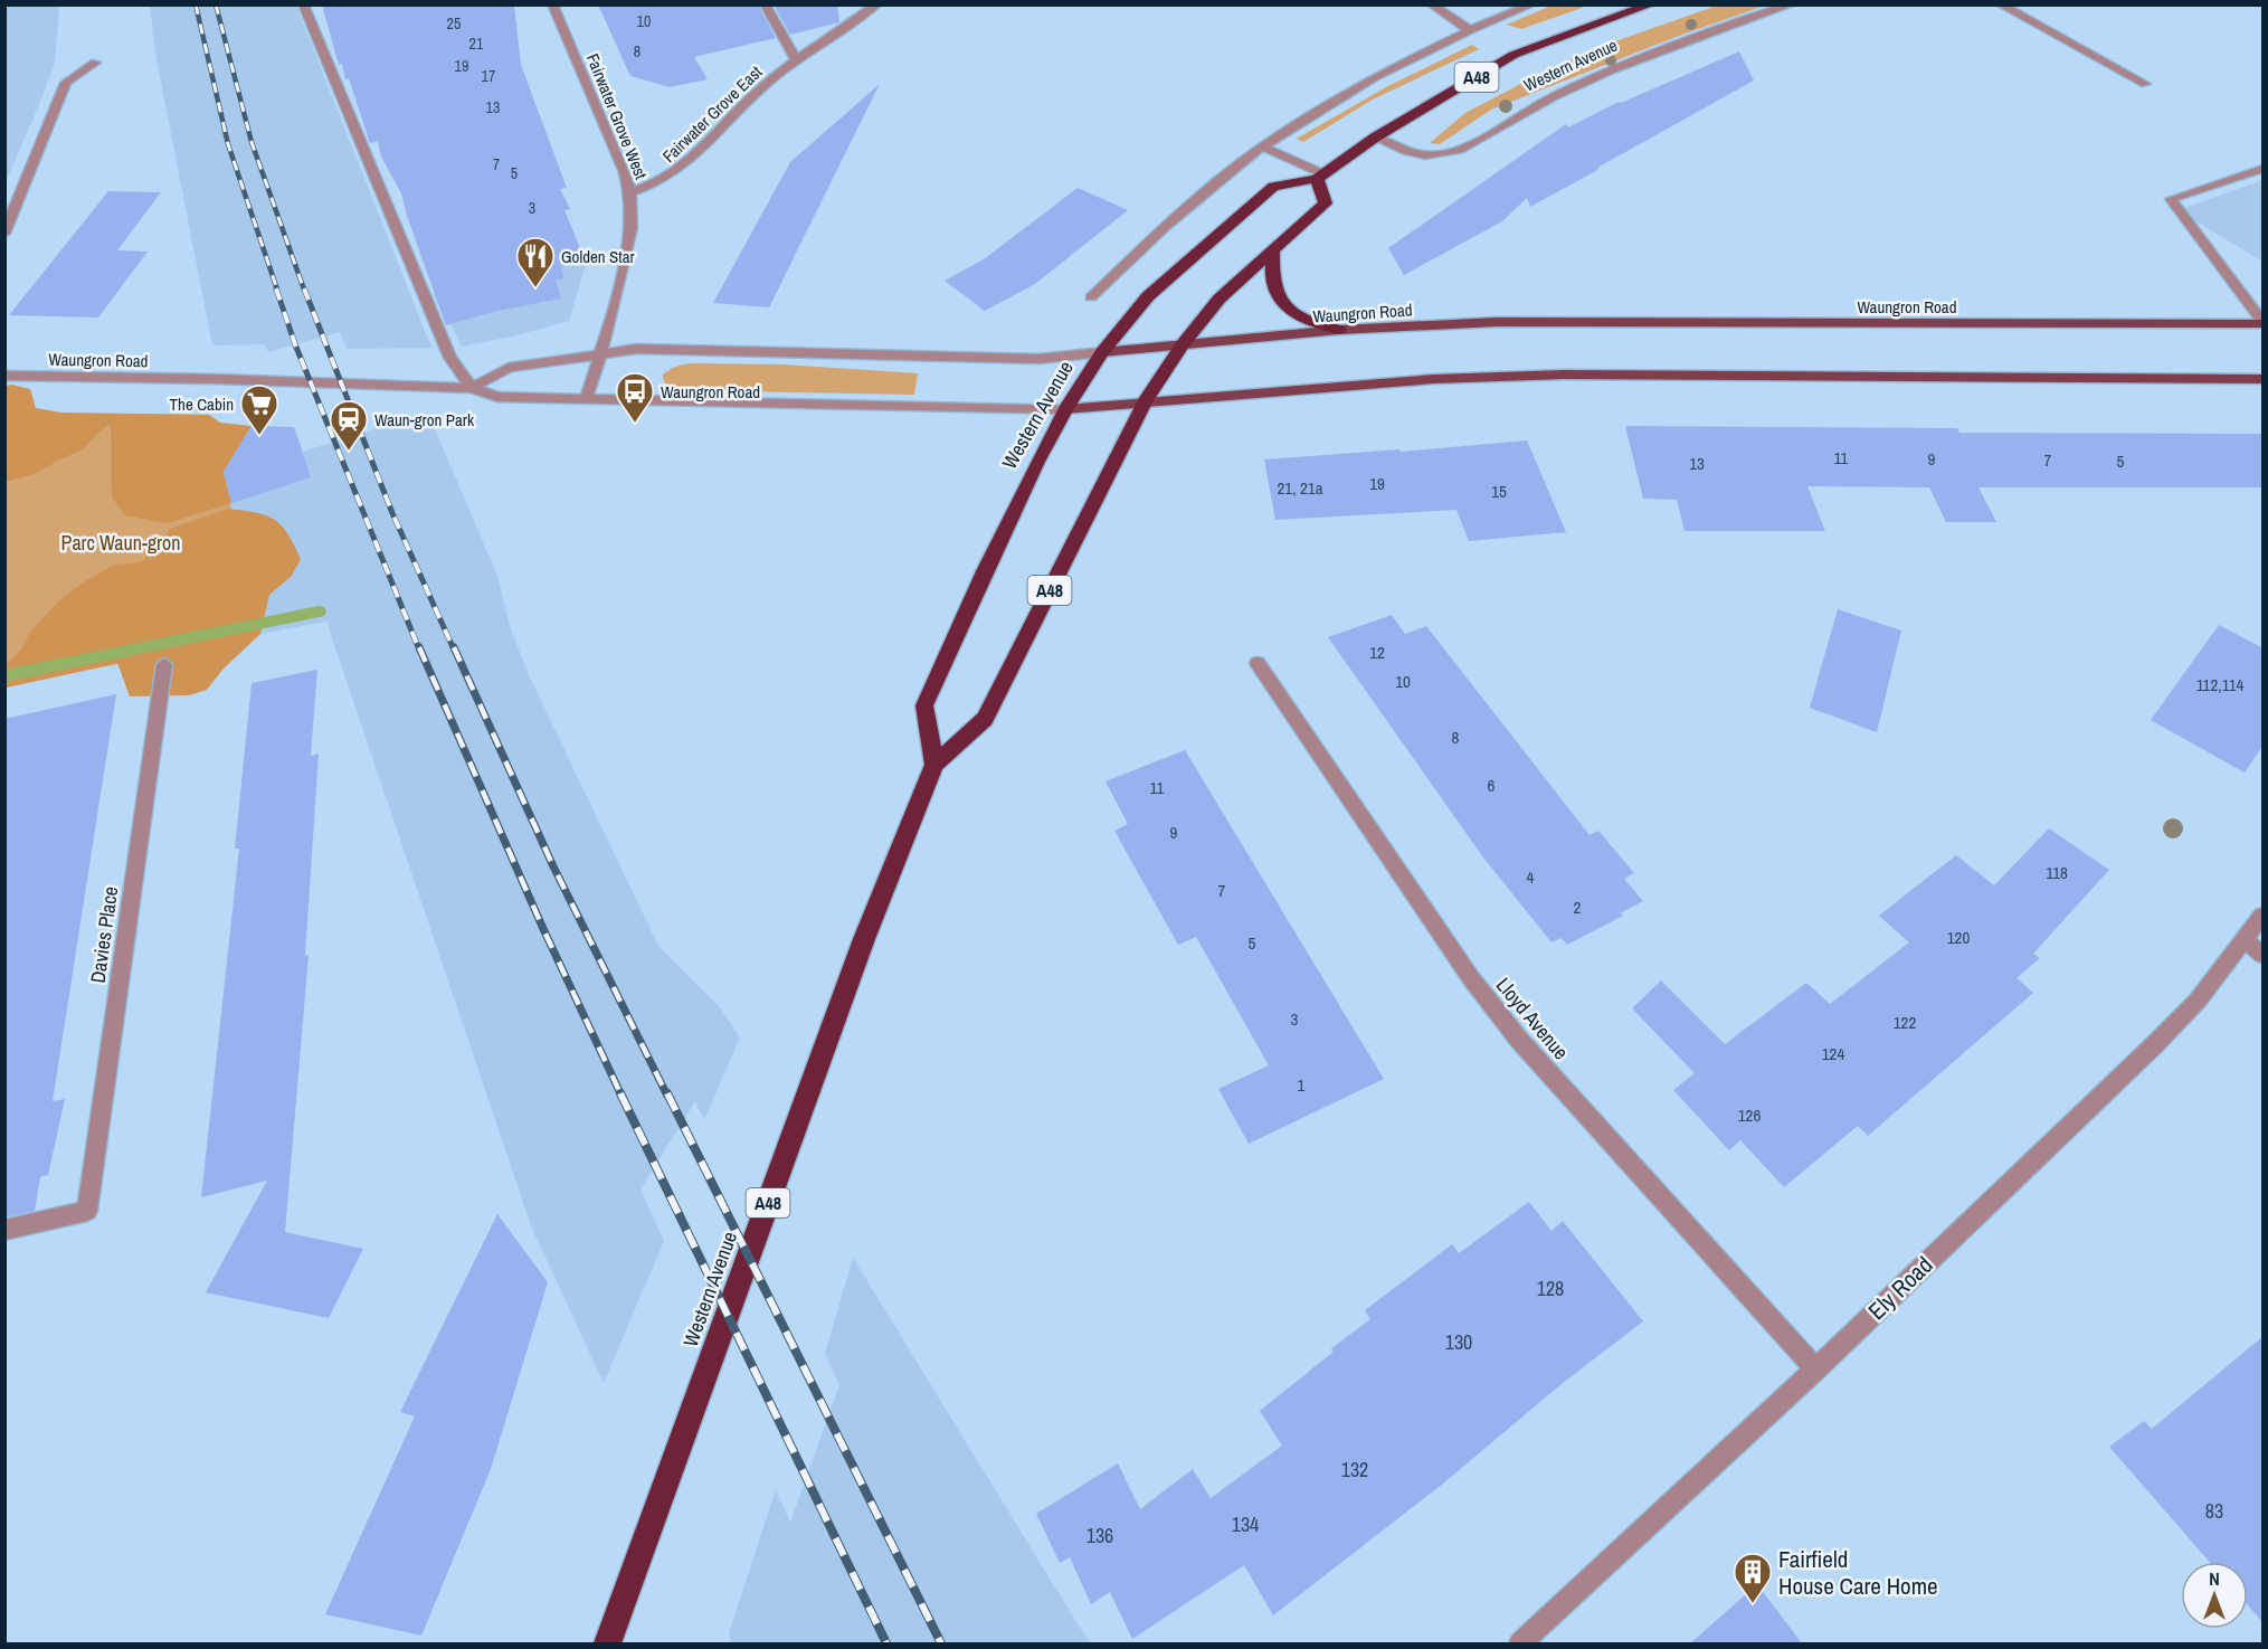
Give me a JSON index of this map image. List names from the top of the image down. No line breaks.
{"streets":{"highway":["Western Avenue","A48"],"main road":["Waungron Road"],"street":["Fairwater Grove East","Fairwater Grove West","Davies Place","Lloyd Avenue","Ely Road"]},"crossings":[["Western Avenue","Waungron Road"],["Fairwater Grove East","Fairwater Grove West"],["Fairwater Grove West","Waungron Road"],["Lloyd Avenue","Ely Road"]],"parks":["Parc Waun-gron"],"places":{"restaurant":["Golden Star"],"bus stop":["Waungron Road"],"supermarket":["The Cabin"],"station":["Waun-gron Park"],"building":["Fairfield House Care Home"]},"house_numbers":["10","25","21","8","19","17","13","7","5","3","11","9","7","5","13","19","21, 21a","15","12","10","112,114","8","6","11","9","118","4","7","2","120","5","3","122","124","1","126","128","130","132","83","134","136"],"north":"top"}
